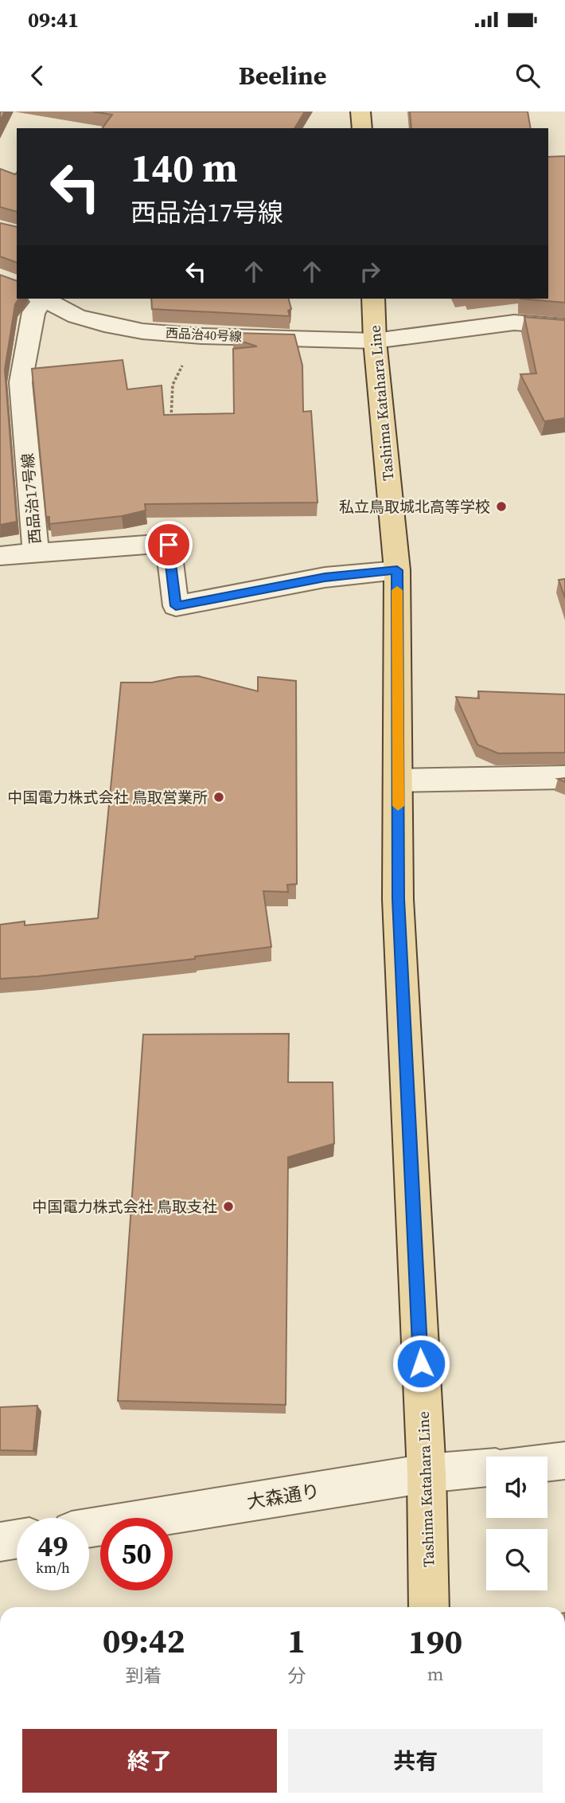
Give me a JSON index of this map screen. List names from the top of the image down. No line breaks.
{"streets":{"main road":["Tashima Katahara Line"],"street":["西品治40号線","西品治17号線","大森通り"]},"crossings":[["西品治40号線","Tashima Katahara Line"],["Tashima Katahara Line","西品治17号線"],["Tashima Katahara Line","大森通り"]],"places":["私立鳥取城北高等学校","中国電力株式会社 鳥取営業所","中国電力株式会社 鳥取支社"],"page":{"status":"09:41","header":"Beeline","turn":["140 m","西品治17号線"],"speed":"49 km/h","limit":"50","eta":["09:42","到着","1","分","190","m"],"buttons":["終了","共有"]}}
